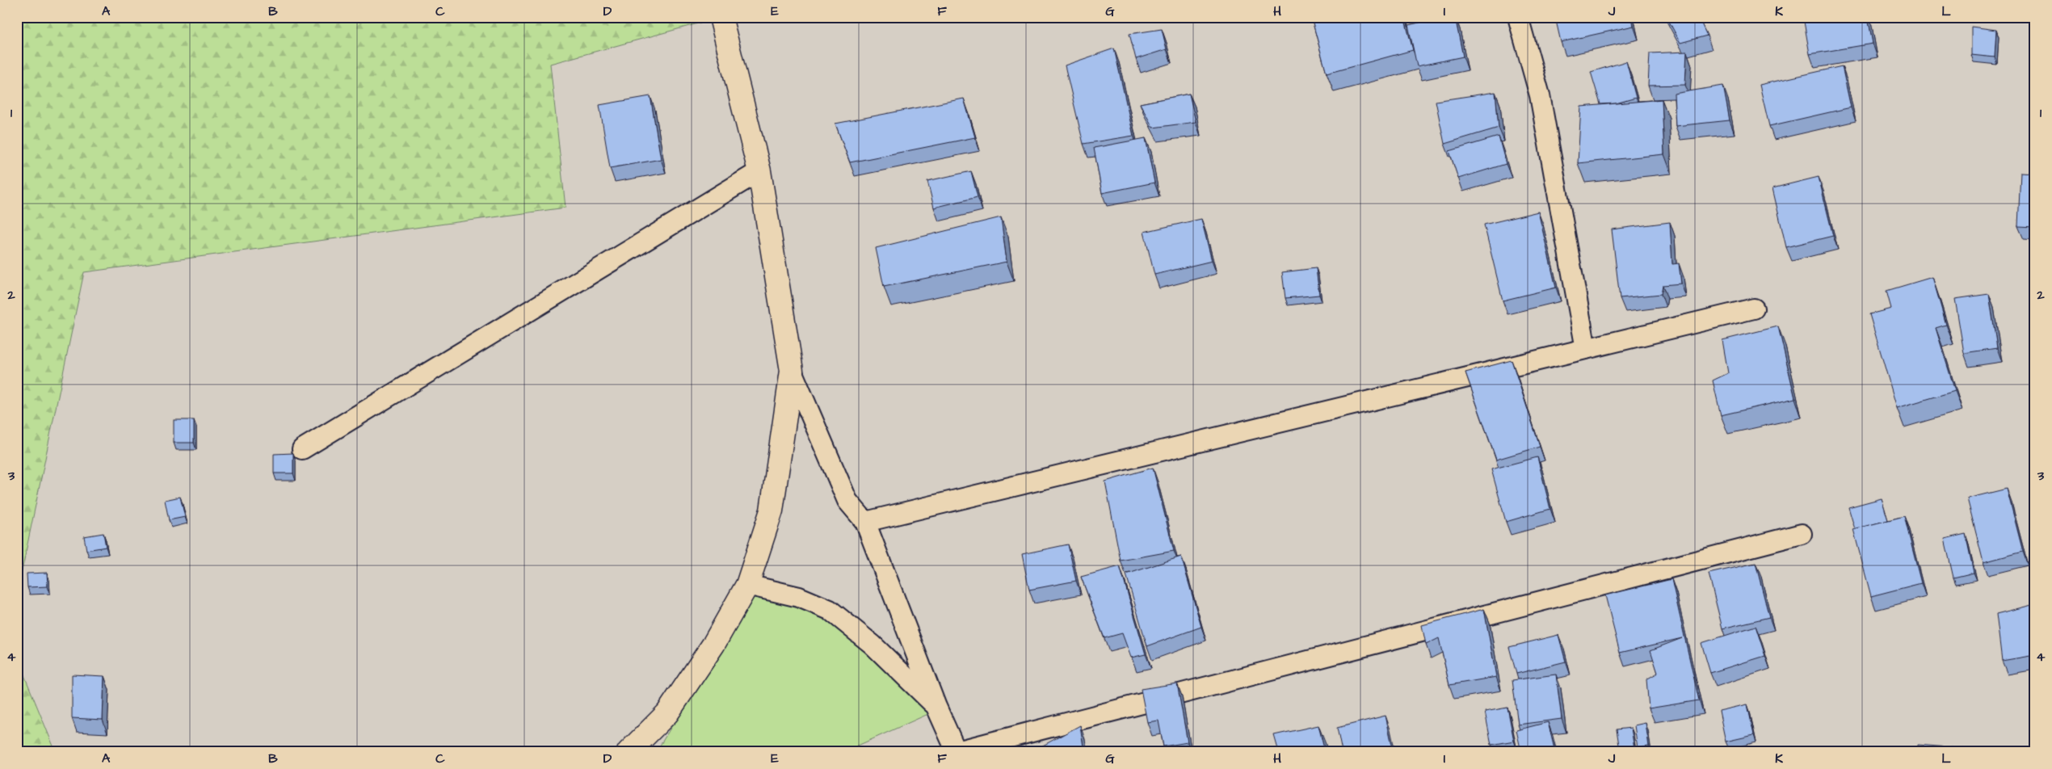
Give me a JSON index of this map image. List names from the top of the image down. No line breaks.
{"grid":{"columns":["A","B","C","D","E","F","G","H","I","J","K","L"],"rows":["1","2","3","4"]}}
